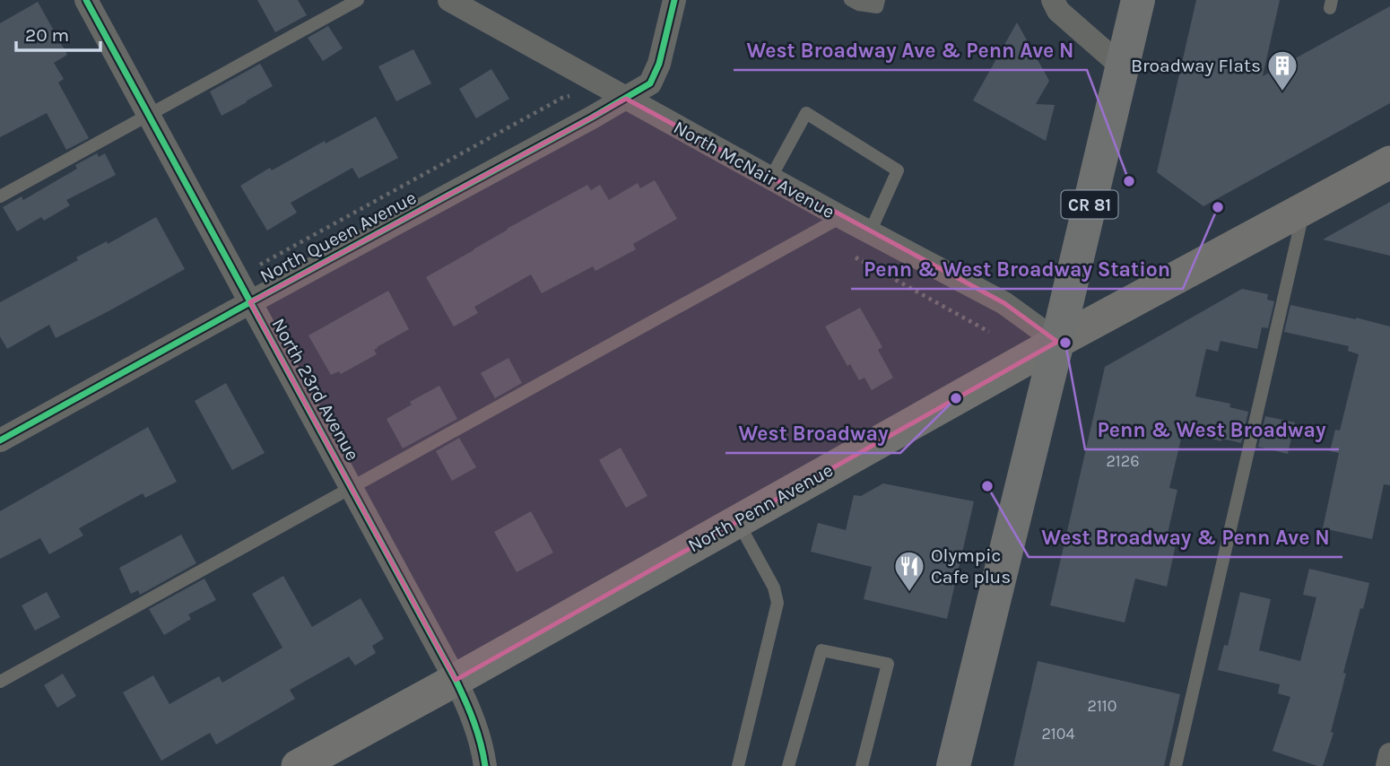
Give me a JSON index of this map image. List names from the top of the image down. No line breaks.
{"streets":{"main road":["CR 81","North Penn Avenue"],"street":["North McNair Avenue","North Queen Avenue","North 23rd Avenue"]},"crossings":[["North McNair Avenue","CR 81"],["North McNair Avenue","North Queen Avenue"],["North McNair Avenue","North Penn Avenue"],["CR 81","North Penn Avenue"],["North Queen Avenue","North 23rd Avenue"],["North 23rd Avenue","North Penn Avenue"]],"places":{"building":["Broadway Flats"],"other":["West Broadway Ave & Penn Ave N","Penn & West Broadway Station","Penn & West Broadway","West Broadway","West Broadway & Penn Ave N"],"restaurant":["Olympic Cafe plus"]},"house_numbers":["2126","2110","2104"],"scale_bar":"20 m"}
